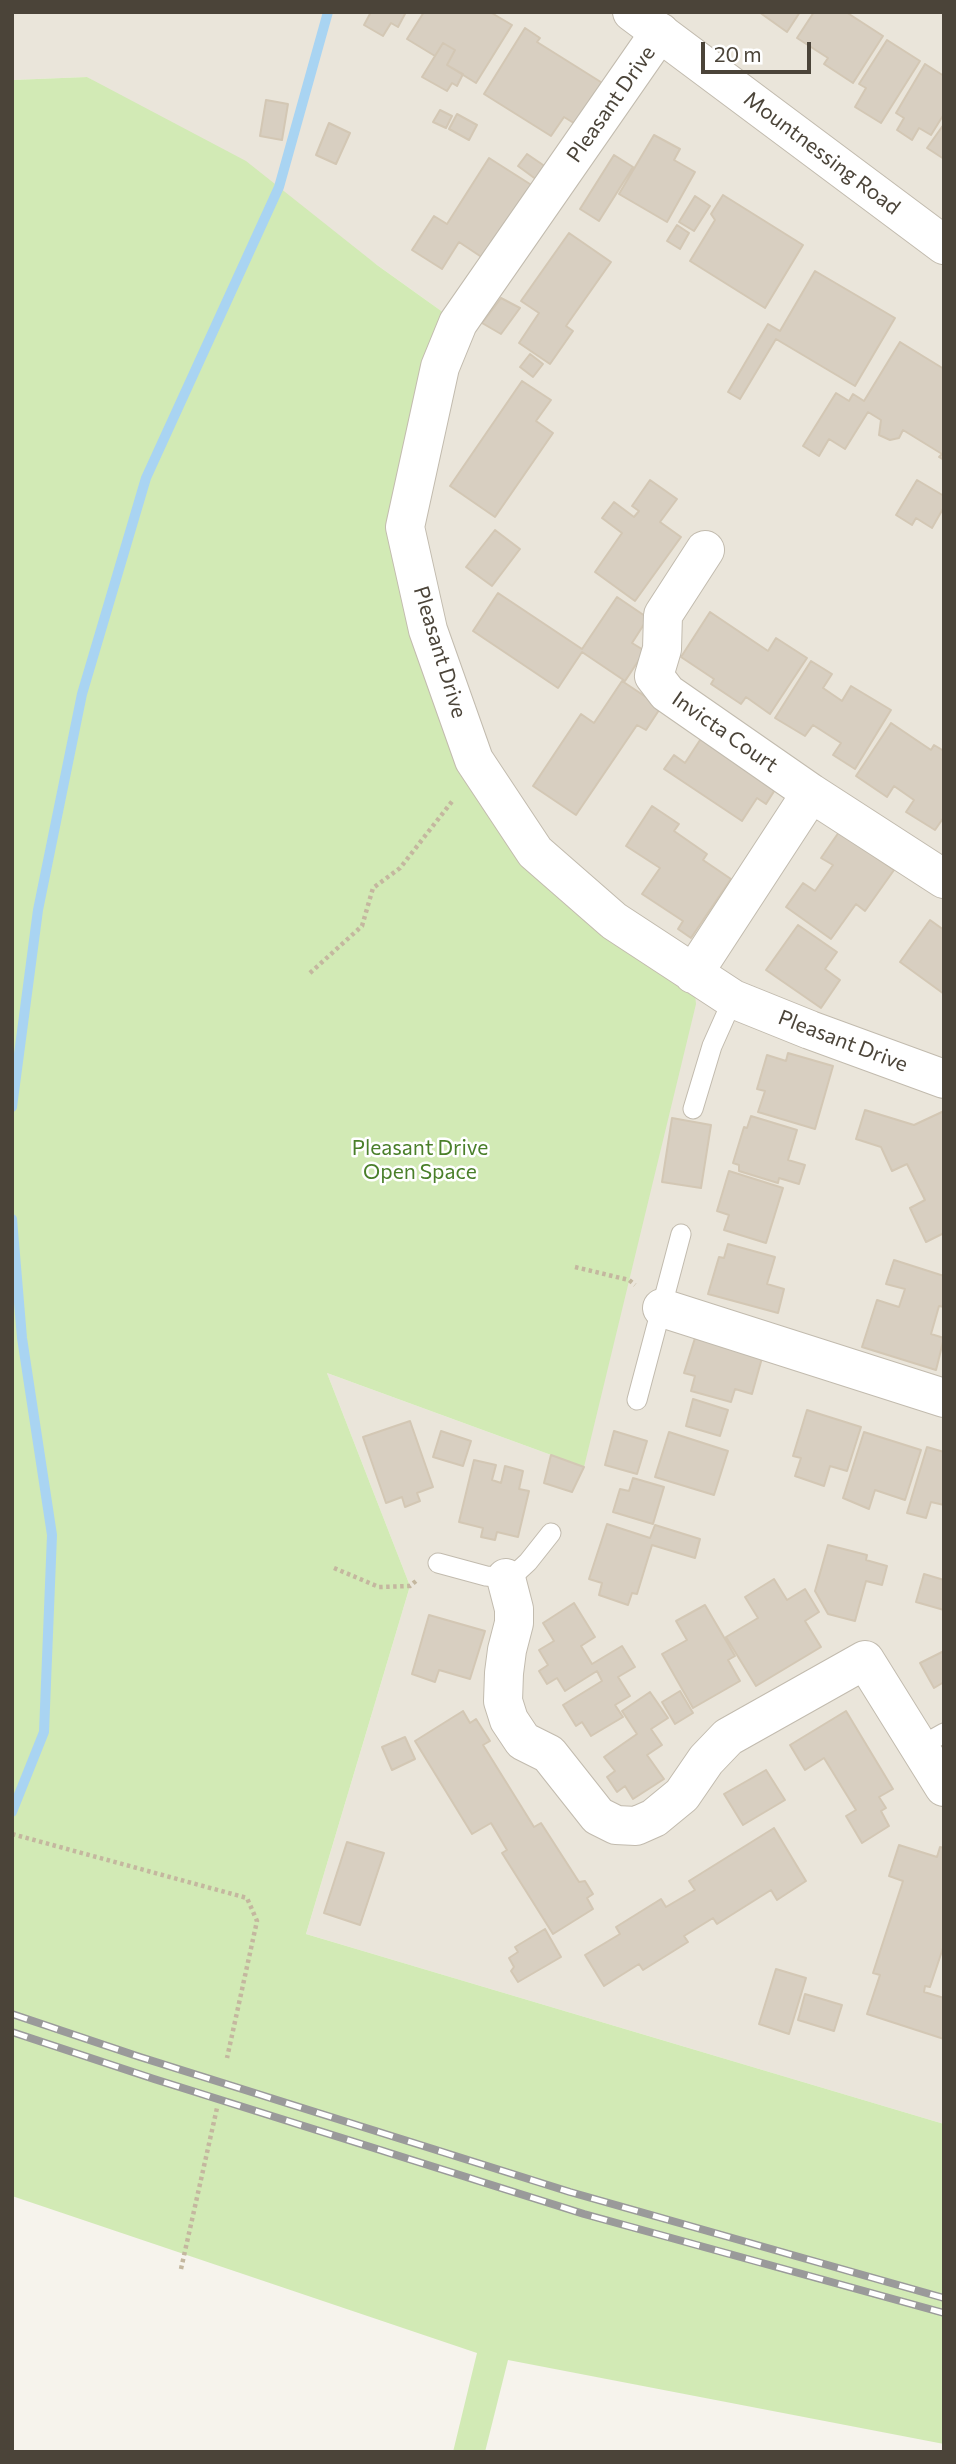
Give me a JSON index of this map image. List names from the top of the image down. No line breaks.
{"streets":{"street":["Pleasant Drive","Mountnessing Road","Invicta Court"]},"crossings":[["Pleasant Drive","Mountnessing Road"]],"parks":["Pleasant Drive Open Space"],"scale_bar":"20 m"}
